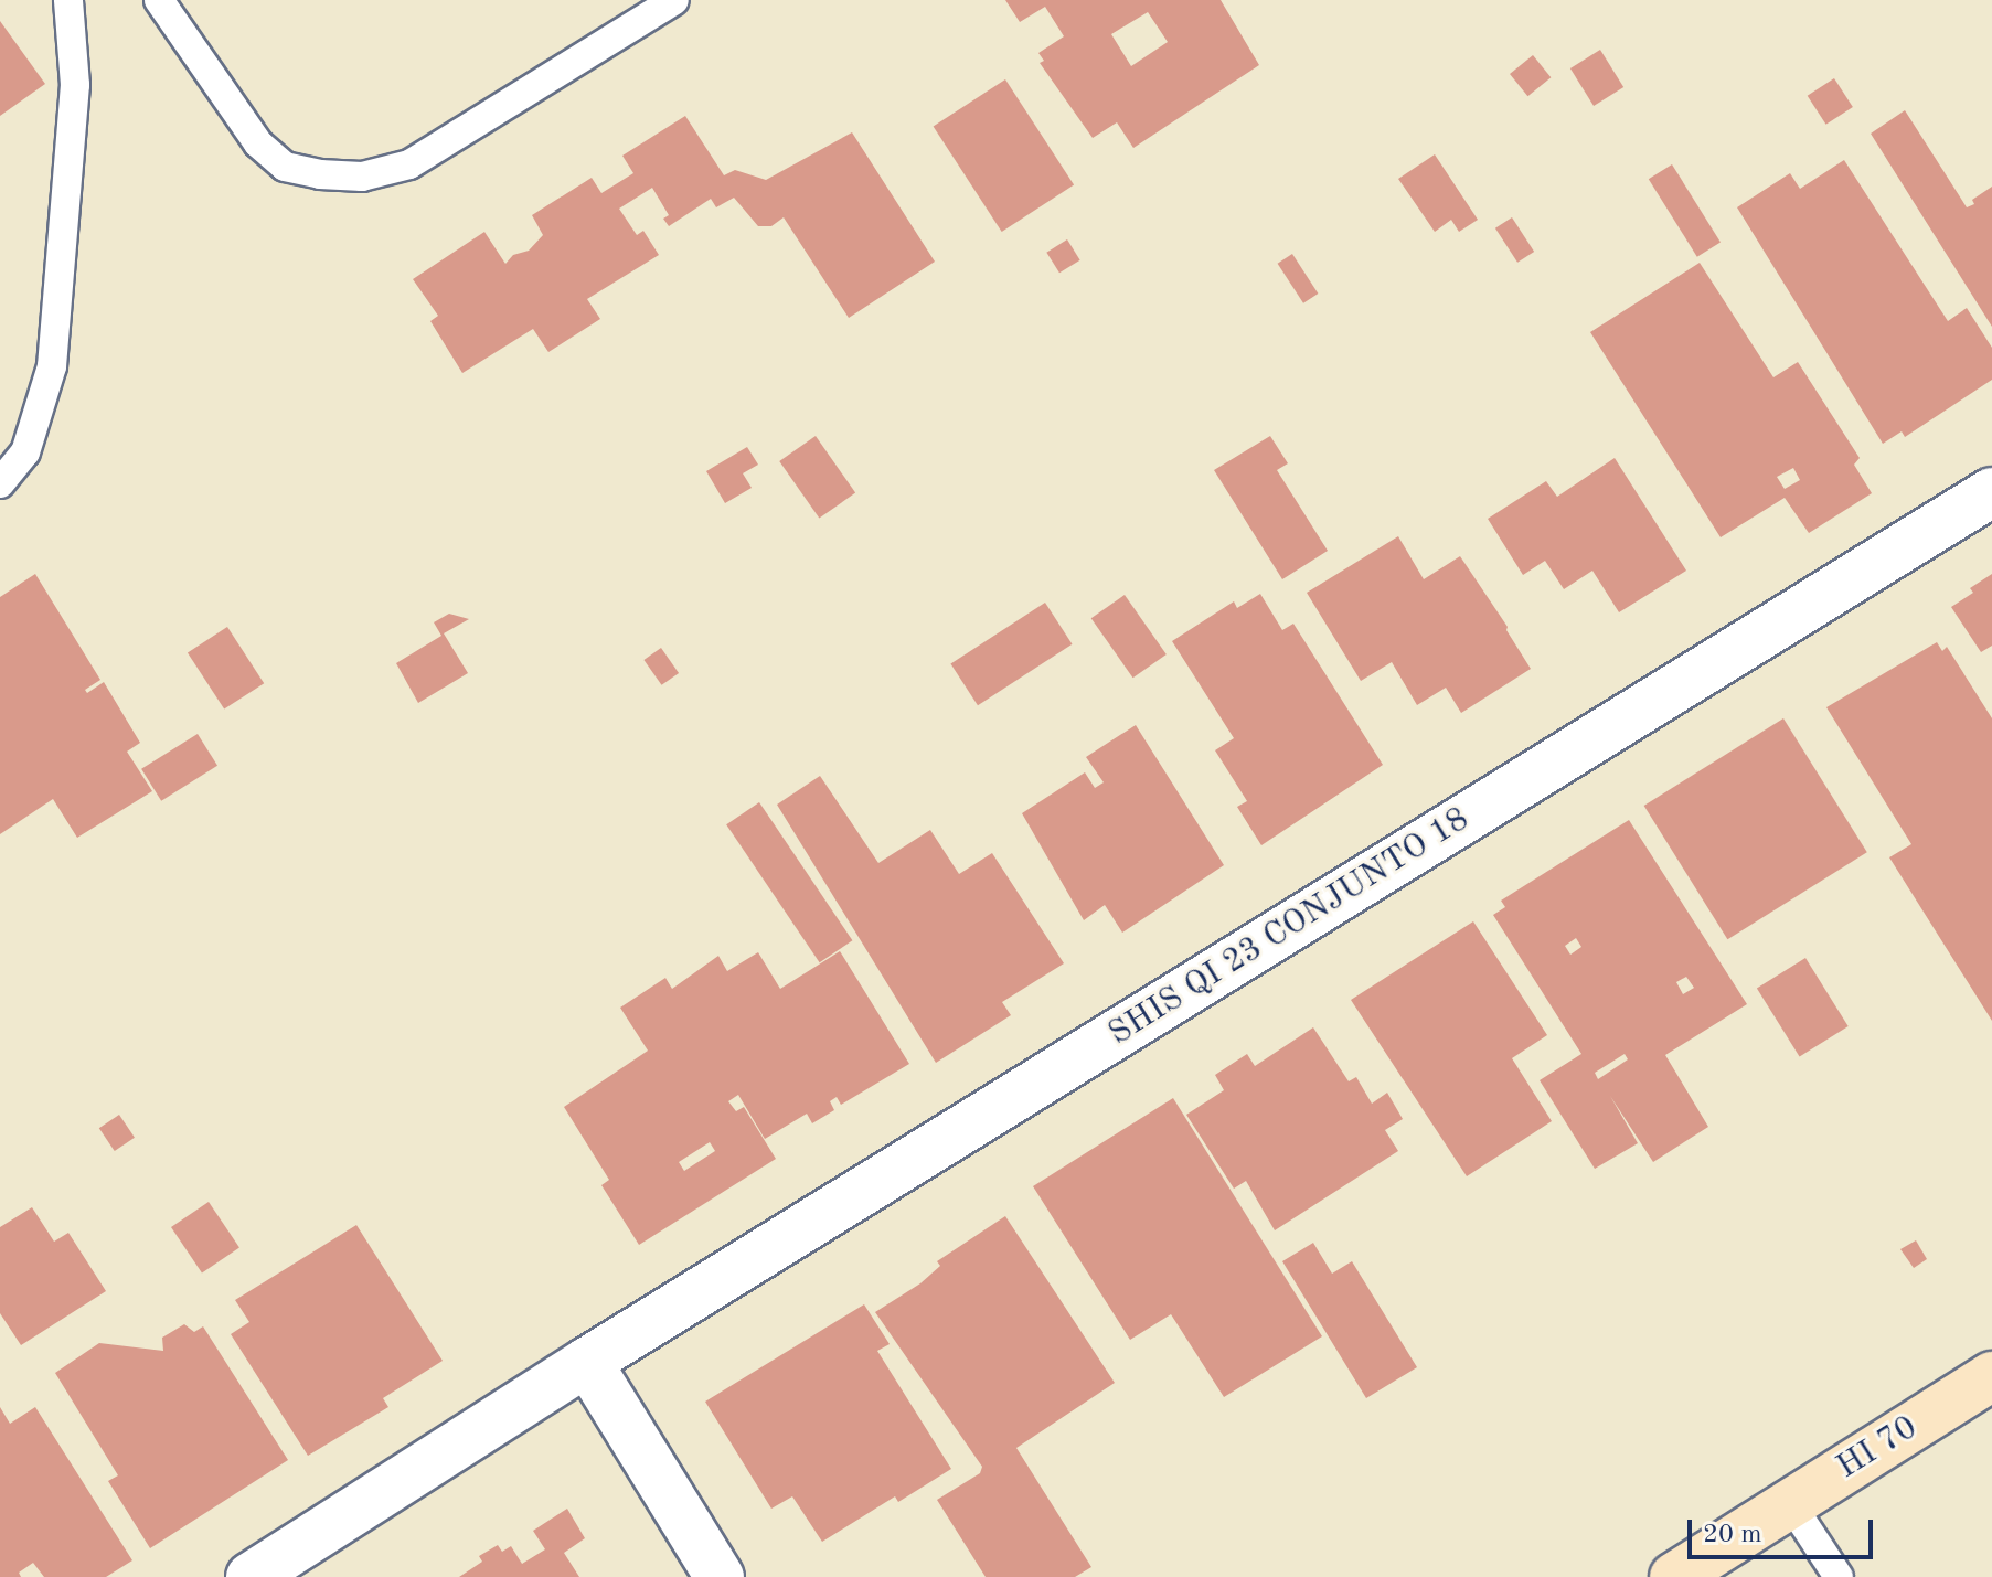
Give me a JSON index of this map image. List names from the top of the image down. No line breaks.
{"streets":{"street":["SHIS QI 23 CONJUNTO 18","HI 70"]},"scale_bar":"20 m"}
